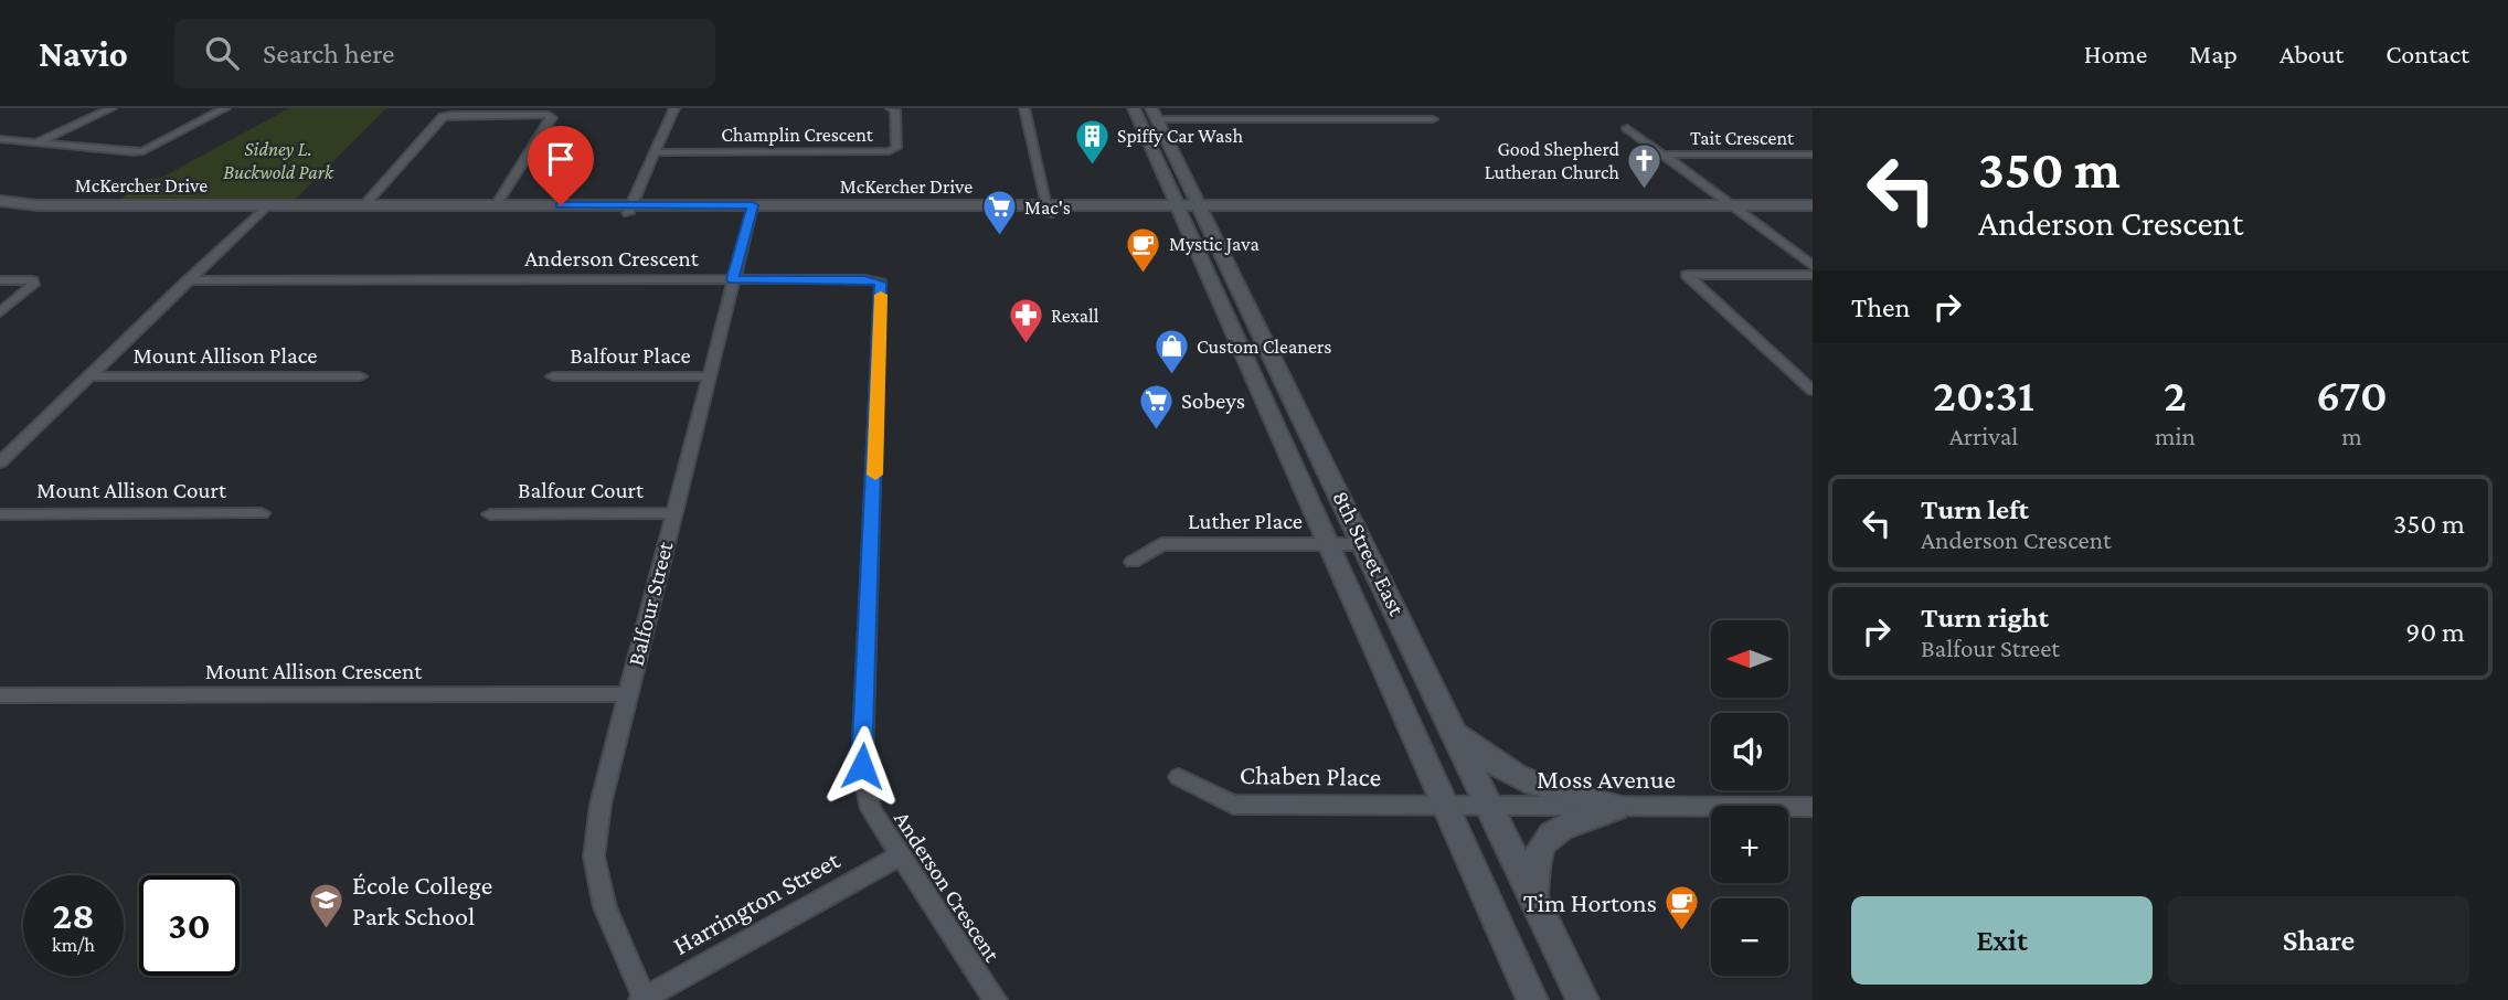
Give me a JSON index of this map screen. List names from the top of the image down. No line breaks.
{"streets":{"main road":["McKercher Drive","8th Street East"],"street":["Champlin Crescent","Tait Crescent","Anderson Crescent","Mount Allison Place","Balfour Place","Mount Allison Court","Balfour Court","Luther Place","Balfour Street","Mount Allison Crescent","Chaben Place","Moss Avenue","Harrington Street"]},"crossings":[["Tait Crescent","McKercher Drive"],["McKercher Drive","8th Street East"],["McKercher Drive","Balfour Street"],["Anderson Crescent","Balfour Street"],["Anderson Crescent","Harrington Street"],["Balfour Place","Balfour Street"],["Balfour Court","Balfour Street"],["Luther Place","8th Street East"],["8th Street East","Chaben Place"],["8th Street East","Moss Avenue"],["Balfour Street","Mount Allison Crescent"],["Balfour Street","Harrington Street"],["Chaben Place","Moss Avenue"]],"parks":["Sidney L. Buckwold Park"],"places":{"building":["Spiffy Car Wash"],"church":["Good Shepherd Lutheran Church"],"supermarket":["Mac's","Sobeys"],"cafe":["Mystic Java","Tim Hortons"],"pharmacy":["Rexall"],"shop":["Custom Cleaners"],"school or university":["École College Park School"]},"north":"left","page":{"header":"Navio","search":"Search here","nav":["Home","Map","About","Contact"],"turn":["350 m","Anderson Crescent"],"then":"Then","eta":["20:31","Arrival","2","min","670","m"],"list":[{"name":"Turn left","note":"Anderson Crescent","value":"350 m"},{"name":"Turn right","note":"Balfour Street","value":"90 m"}],"map_buttons":["+","−"],"speed":"28 km/h","limit":"30","buttons":["Exit","Share"]}}
